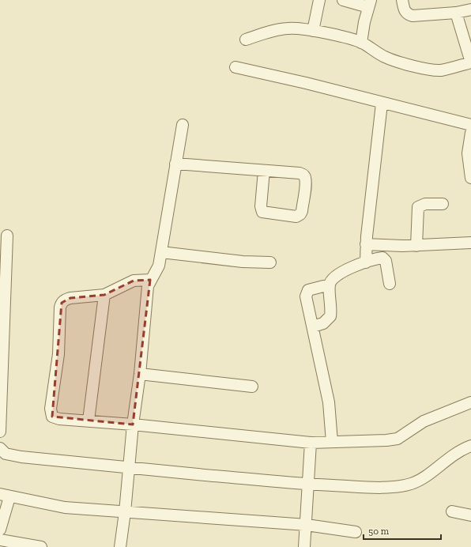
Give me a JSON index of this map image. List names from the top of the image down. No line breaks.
{"scale_bar":"50 m"}
